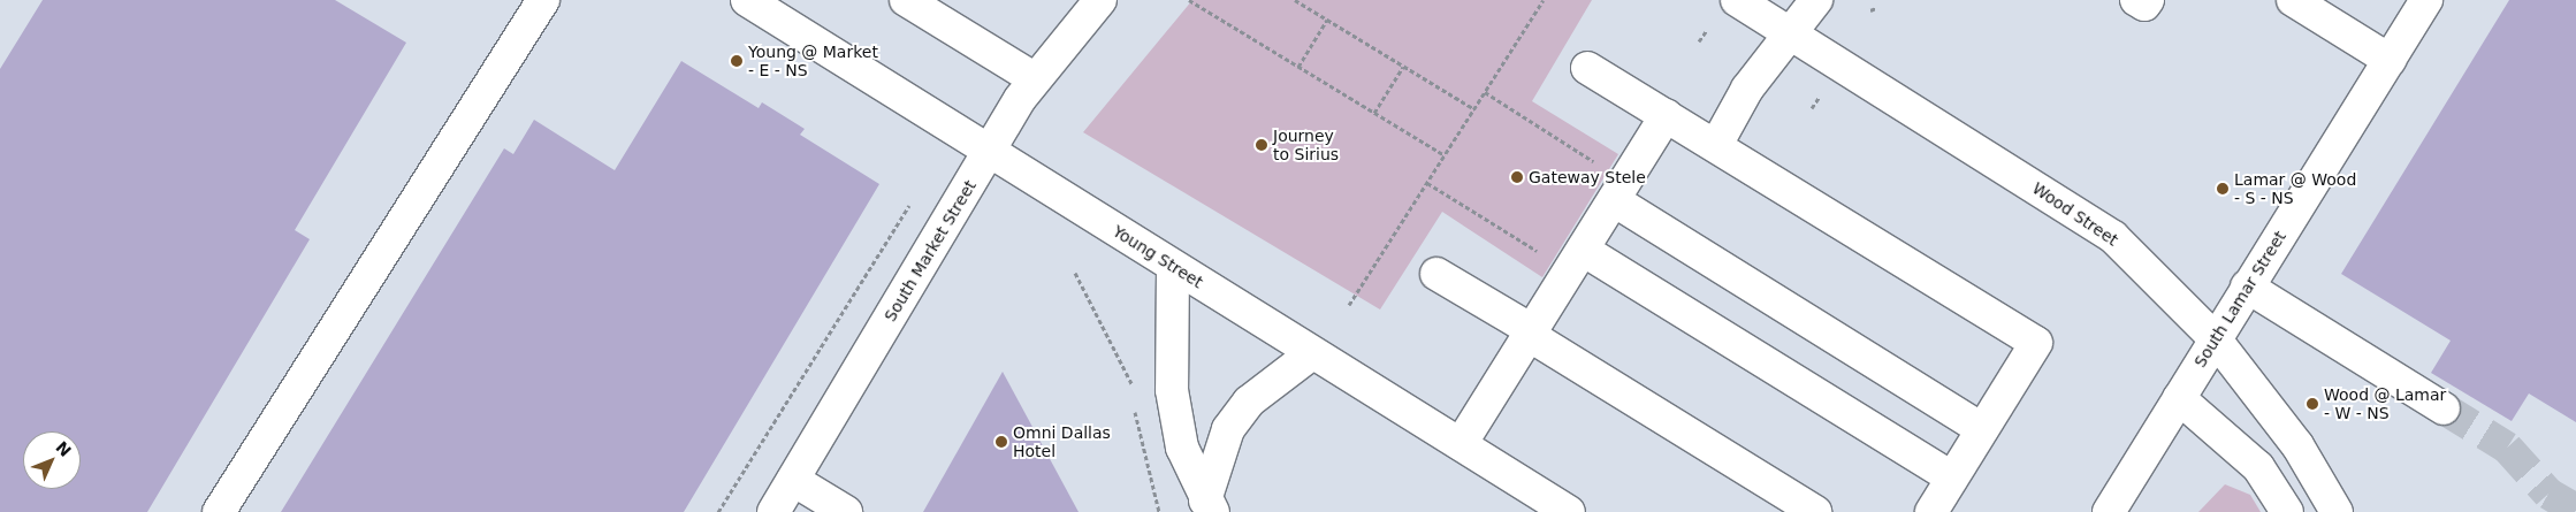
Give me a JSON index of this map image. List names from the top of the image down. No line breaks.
{"streets":{"main road":["Wood Street","South Market Street","Young Street","South Lamar Street"]},"crossings":[["Wood Street","South Lamar Street"],["South Market Street","Young Street"]],"places":["Young @ Market - E - NS","Journey to Sirius","Gateway Stele","Lamar @ Wood - S - NS","Wood @ Lamar - W - NS","Omni Dallas Hotel"],"north":"top right"}
